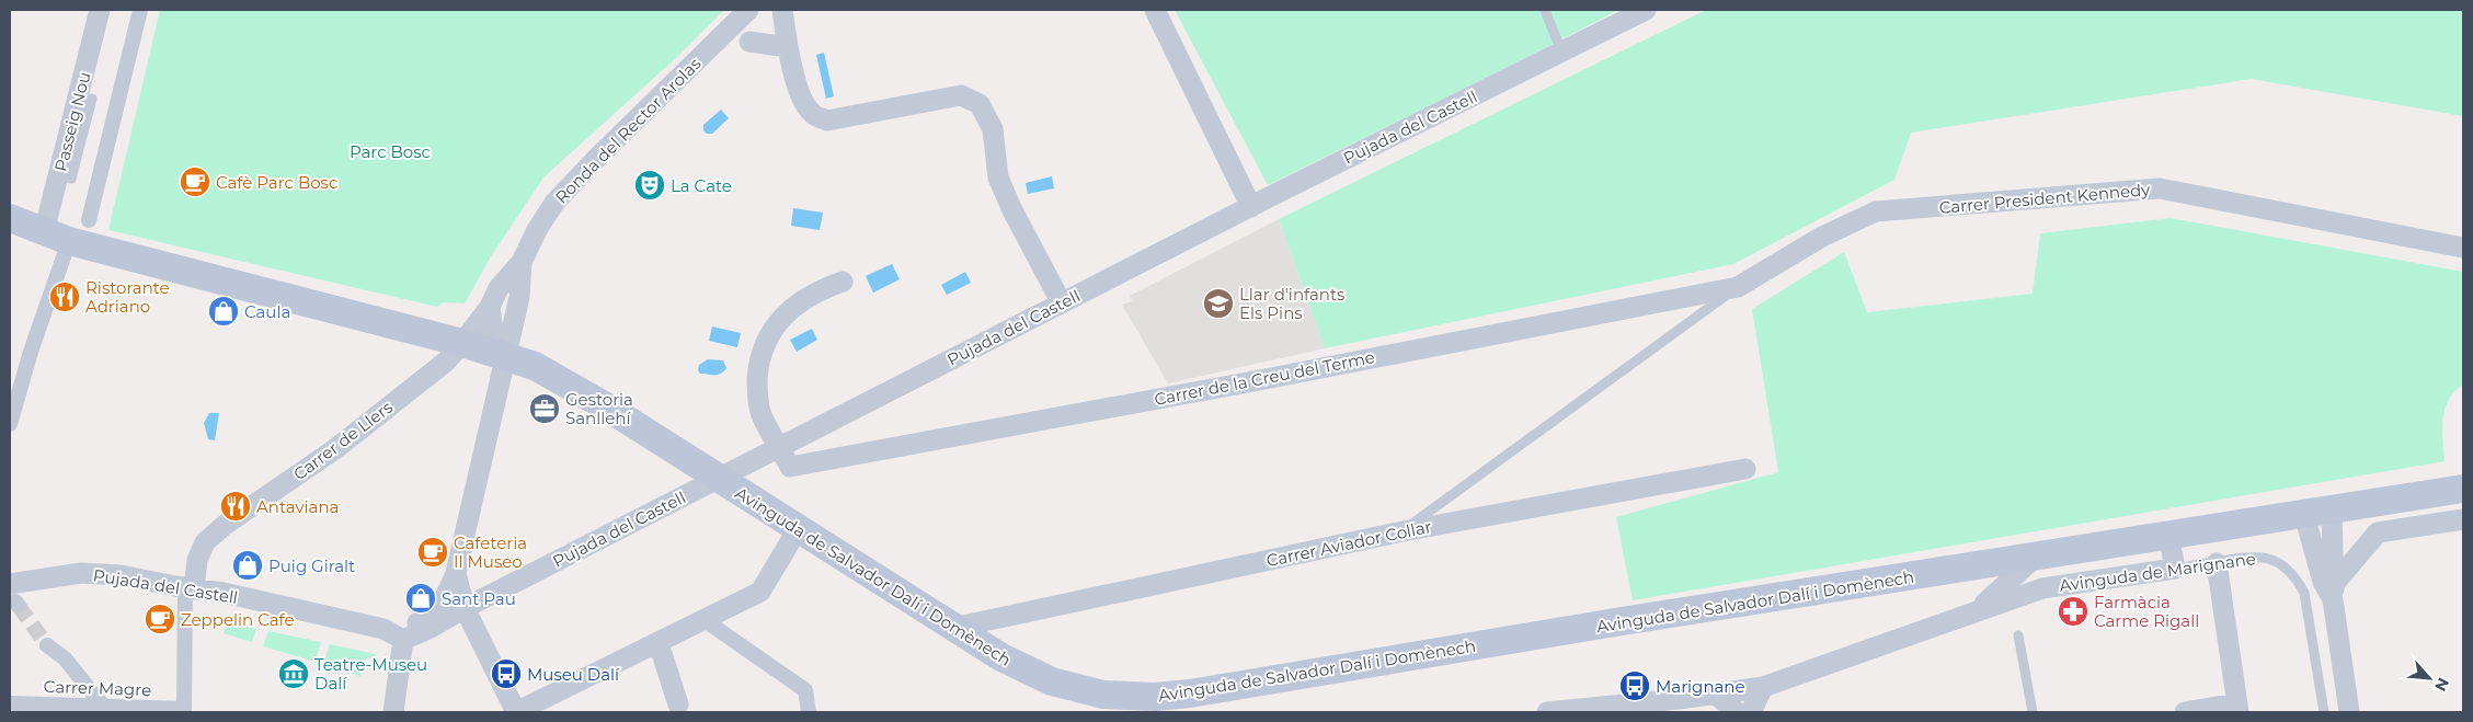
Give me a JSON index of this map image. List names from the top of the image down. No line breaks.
{"streets":{"main road":["Avinguda de Salvador Dalí i Domènech"],"street":["Passeig Nou","Pujada del Castell","Ronda del Rector Arolas","Carrer President Kennedy","Carrer de la Creu del Terme","Carrer de Llers","Carrer Aviador Collar","Avinguda de Marignane","Carrer Magre"]},"crossings":[["Passeig Nou","Avinguda de Salvador Dalí i Domènech"],["Pujada del Castell","Ronda del Rector Arolas"],["Pujada del Castell","Carrer de la Creu del Terme"],["Pujada del Castell","Carrer de Llers"],["Pujada del Castell","Avinguda de Salvador Dalí i Domènech"],["Ronda del Rector Arolas","Carrer de Llers"],["Ronda del Rector Arolas","Avinguda de Salvador Dalí i Domènech"],["Carrer President Kennedy","Carrer de la Creu del Terme"],["Carrer de Llers","Avinguda de Salvador Dalí i Domènech"],["Carrer Aviador Collar","Avinguda de Salvador Dalí i Domènech"],["Avinguda de Marignane","Avinguda de Salvador Dalí i Domènech"]],"parks":["Parc Bosc"],"places":{"cafe":["Cafè Parc Bosc","Cafeteria Il Museo","Zeppelin Cafe"],"theatre":["La Cate"],"restaurant":["Ristorante Adriano","Antaviana"],"school or university":["Llar d'infants Els Pins"],"shop":["Caula","Puig Giralt","Sant Pau"],"office":["Gestoria Sanllehí"],"pharmacy":["Farmàcia Carme Rigall"],"museum":["Teatre-Museu Dalí"],"bus stop":["Museu Dalí","Marignane"]},"north":"bottom right"}
